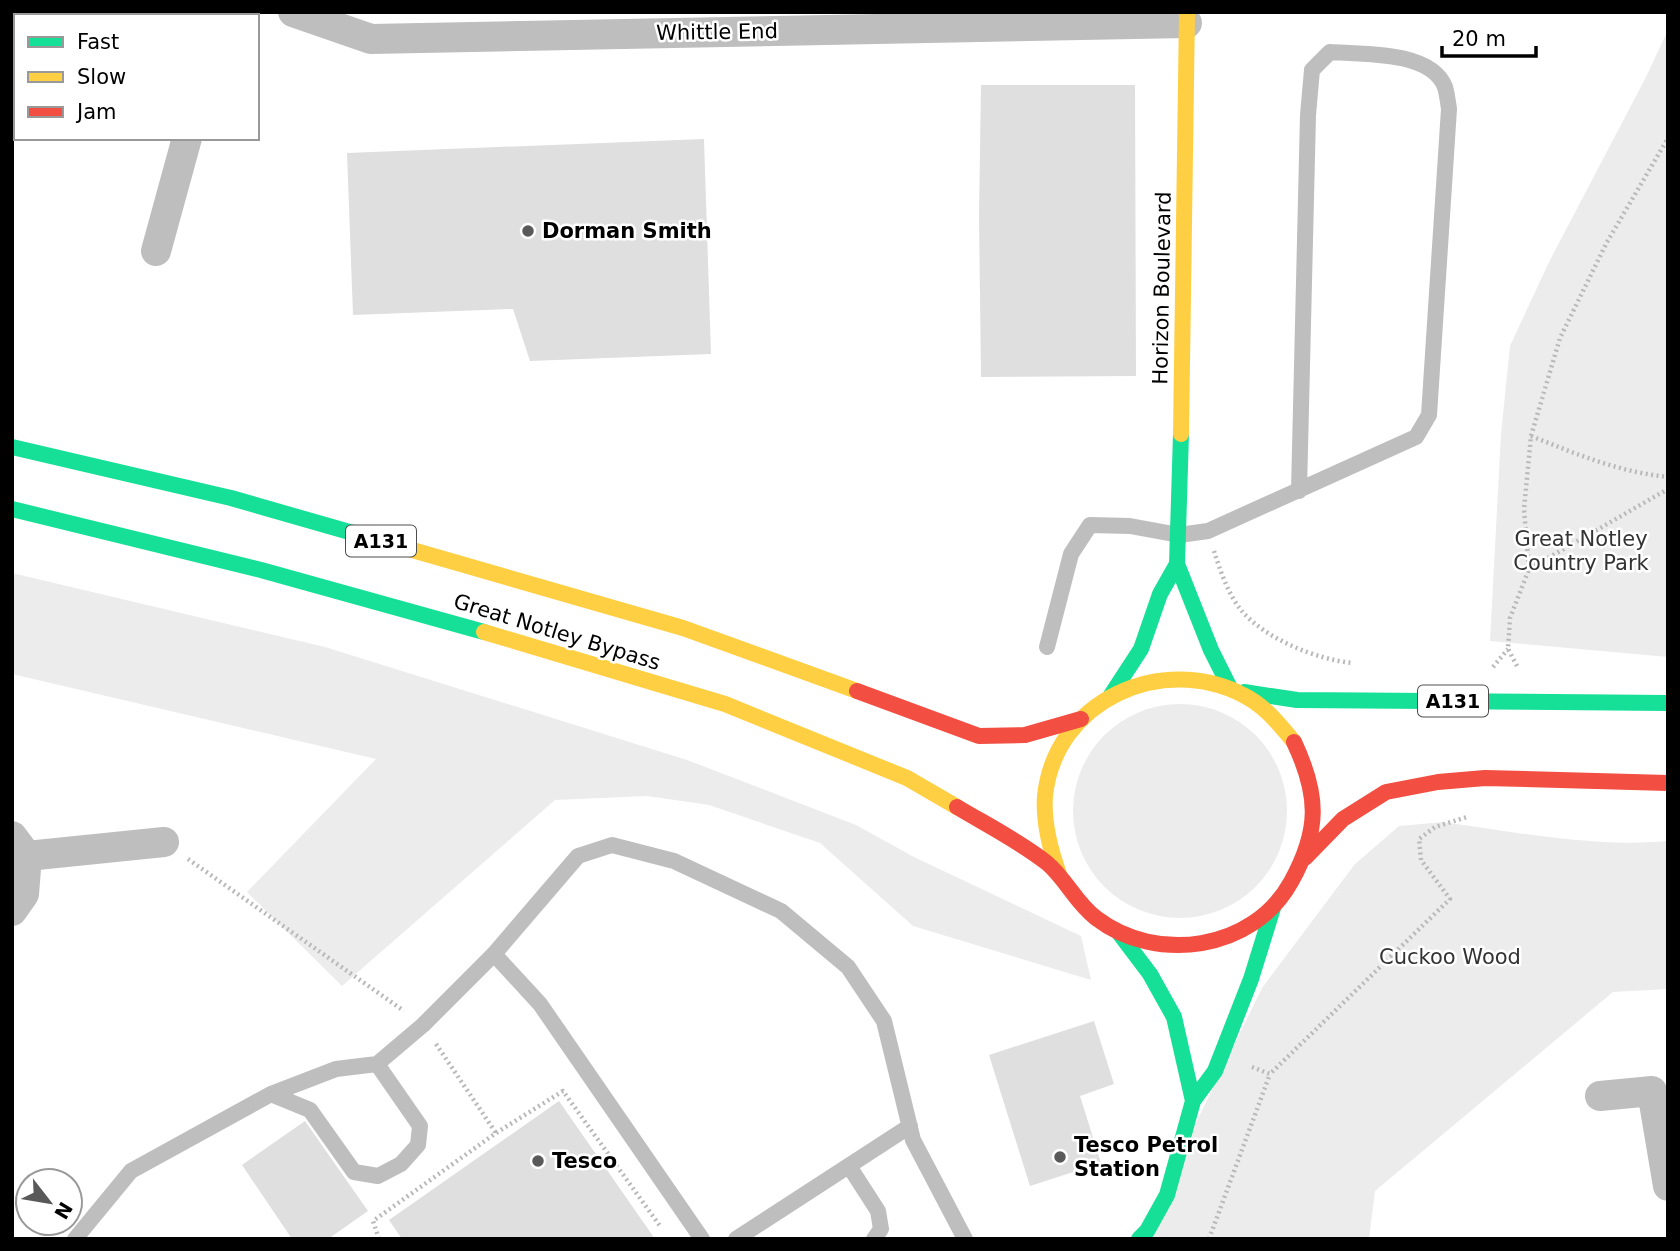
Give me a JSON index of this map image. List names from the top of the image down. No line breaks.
{"streets":{"main road":["Horizon Boulevard","A131","Great Notley Bypass"],"street":["Whittle End"]},"crossings":[["Whittle End","Horizon Boulevard"],["Horizon Boulevard","A131"]],"parks":["Great Notley Country Park","Cuckoo Wood"],"places":["Dorman Smith","Tesco Petrol Station","Tesco"],"legend":["Fast","Slow","Jam"],"scale_bar":"20 m","north":"bottom right"}
